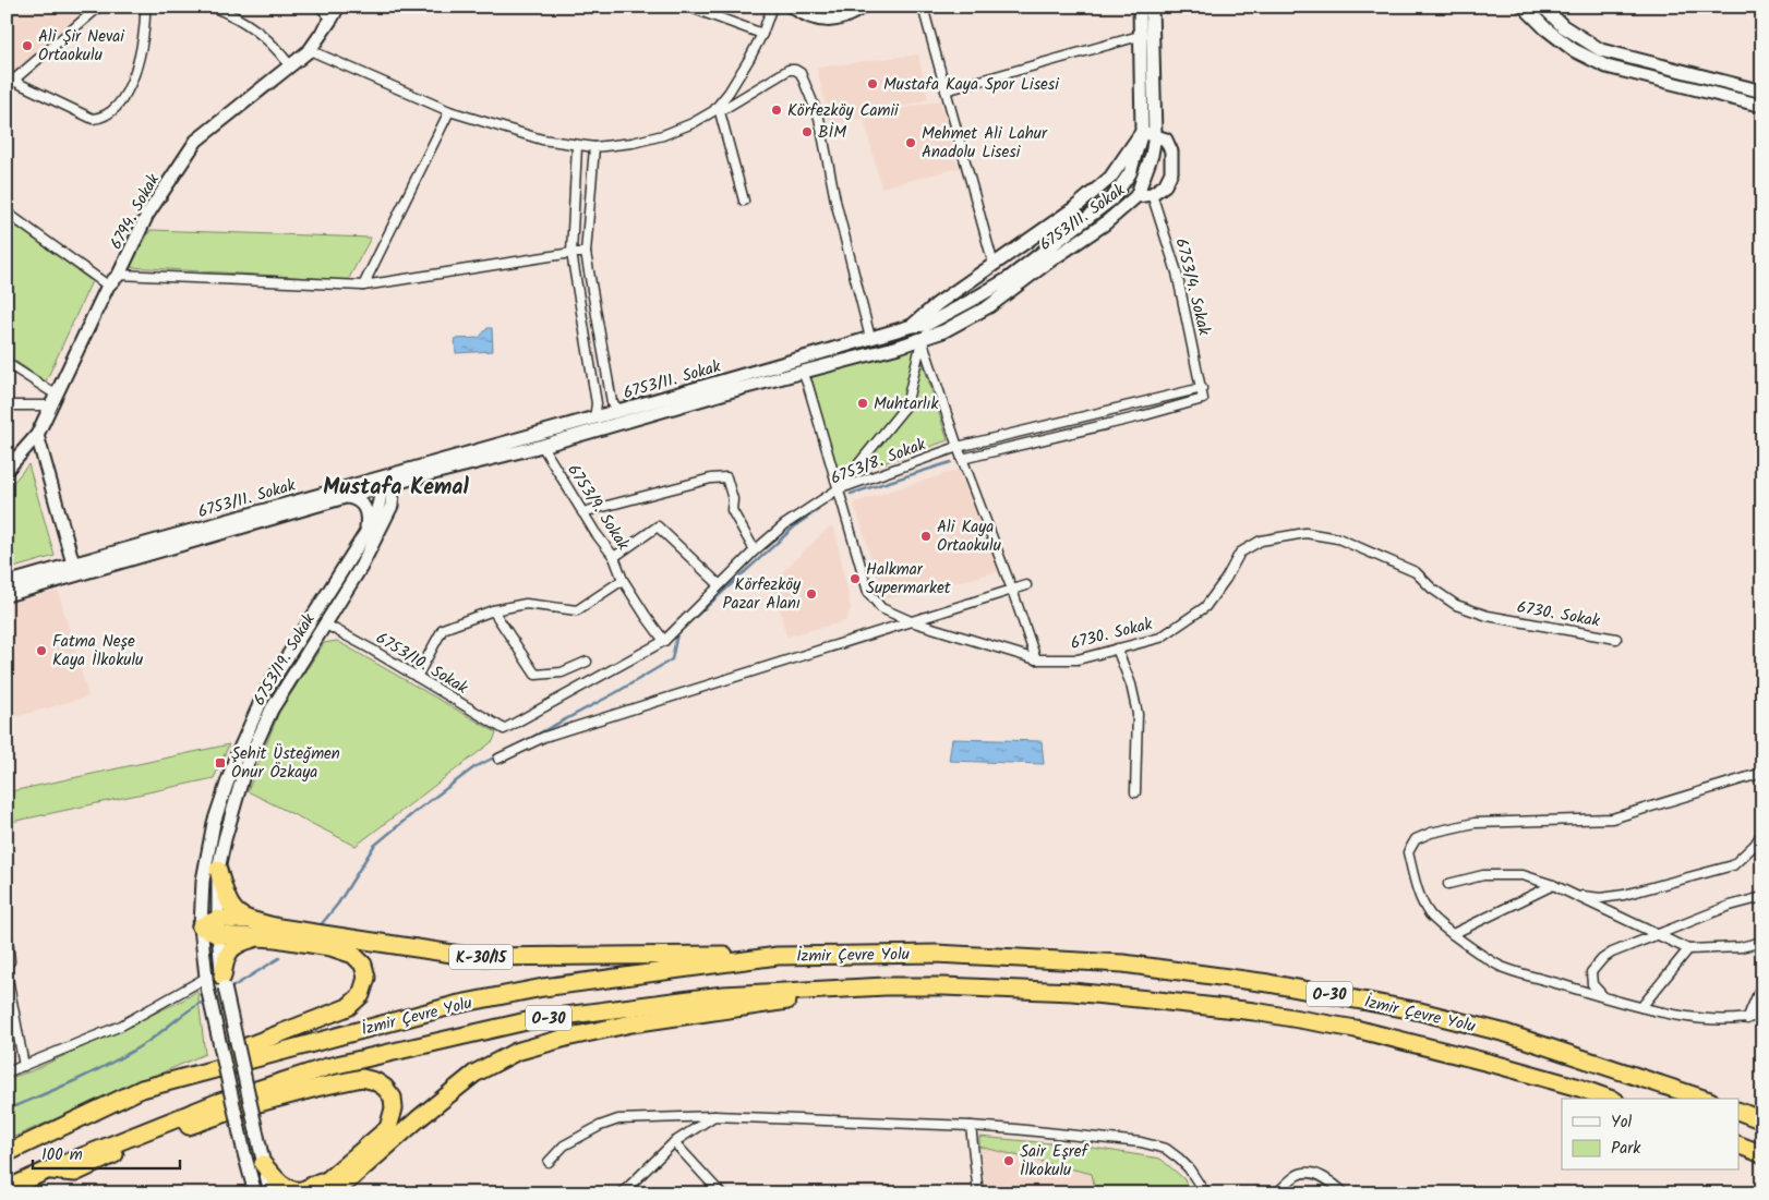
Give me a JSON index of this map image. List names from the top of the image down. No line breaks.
{"streets":{"highway":["İzmir Çevre Yolu","K-30/15","O-30"],"street":["6794. Sokak","6753/11. Sokak","6753/4. Sokak","6753/8. Sokak","6753/9. Sokak","6730. Sokak","6753/19. Sokak","6753/10. Sokak"]},"crossings":[["6753/11. Sokak","6753/4. Sokak"],["6753/11. Sokak","6753/9. Sokak"],["6753/11. Sokak","6730. Sokak"],["6753/11. Sokak","6753/19. Sokak"],["6753/4. Sokak","6753/8. Sokak"],["6753/8. Sokak","6753/9. Sokak"],["6753/8. Sokak","6730. Sokak"],["6753/8. Sokak","6753/10. Sokak"],["6753/19. Sokak","6753/10. Sokak"],["6753/19. Sokak","K-30/15"],["İzmir Çevre Yolu","K-30/15"]],"districts":["Mustafa Kemal"],"places":{"other":["Ali Şir Nevai Ortaokulu","Mustafa Kaya Spor Lisesi","Körfezköy Camii","BİM","Mehmet Ali Lahur Anadolu Lisesi","Muhtarlık","Ali Kaya Ortaokulu","Halkmar Supermarket","Körfezköy Pazar Alanı","Fatma Neşe Kaya İlkokulu","Şair Eşref İlkokulu"],"transit":["Şehit Üsteğmen Onur Özkaya"]},"legend":["Yol","Park"],"scale_bar":"100 m"}
